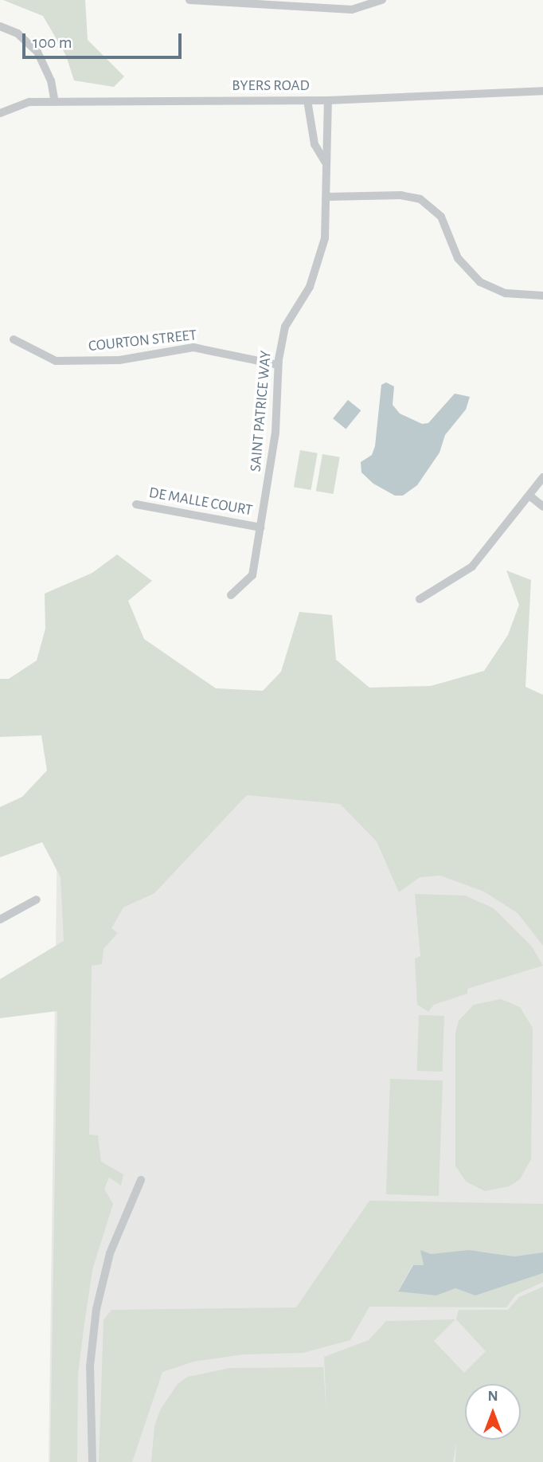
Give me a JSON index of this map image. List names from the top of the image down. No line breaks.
{"streets":{"street":["BYERS ROAD","COURTON STREET","SAINT PATRICE WAY","DE MALLE COURT"]},"crossings":[["BYERS ROAD","SAINT PATRICE WAY"],["COURTON STREET","SAINT PATRICE WAY"],["SAINT PATRICE WAY","DE MALLE COURT"]],"scale_bar":"100 m","north":"top"}
